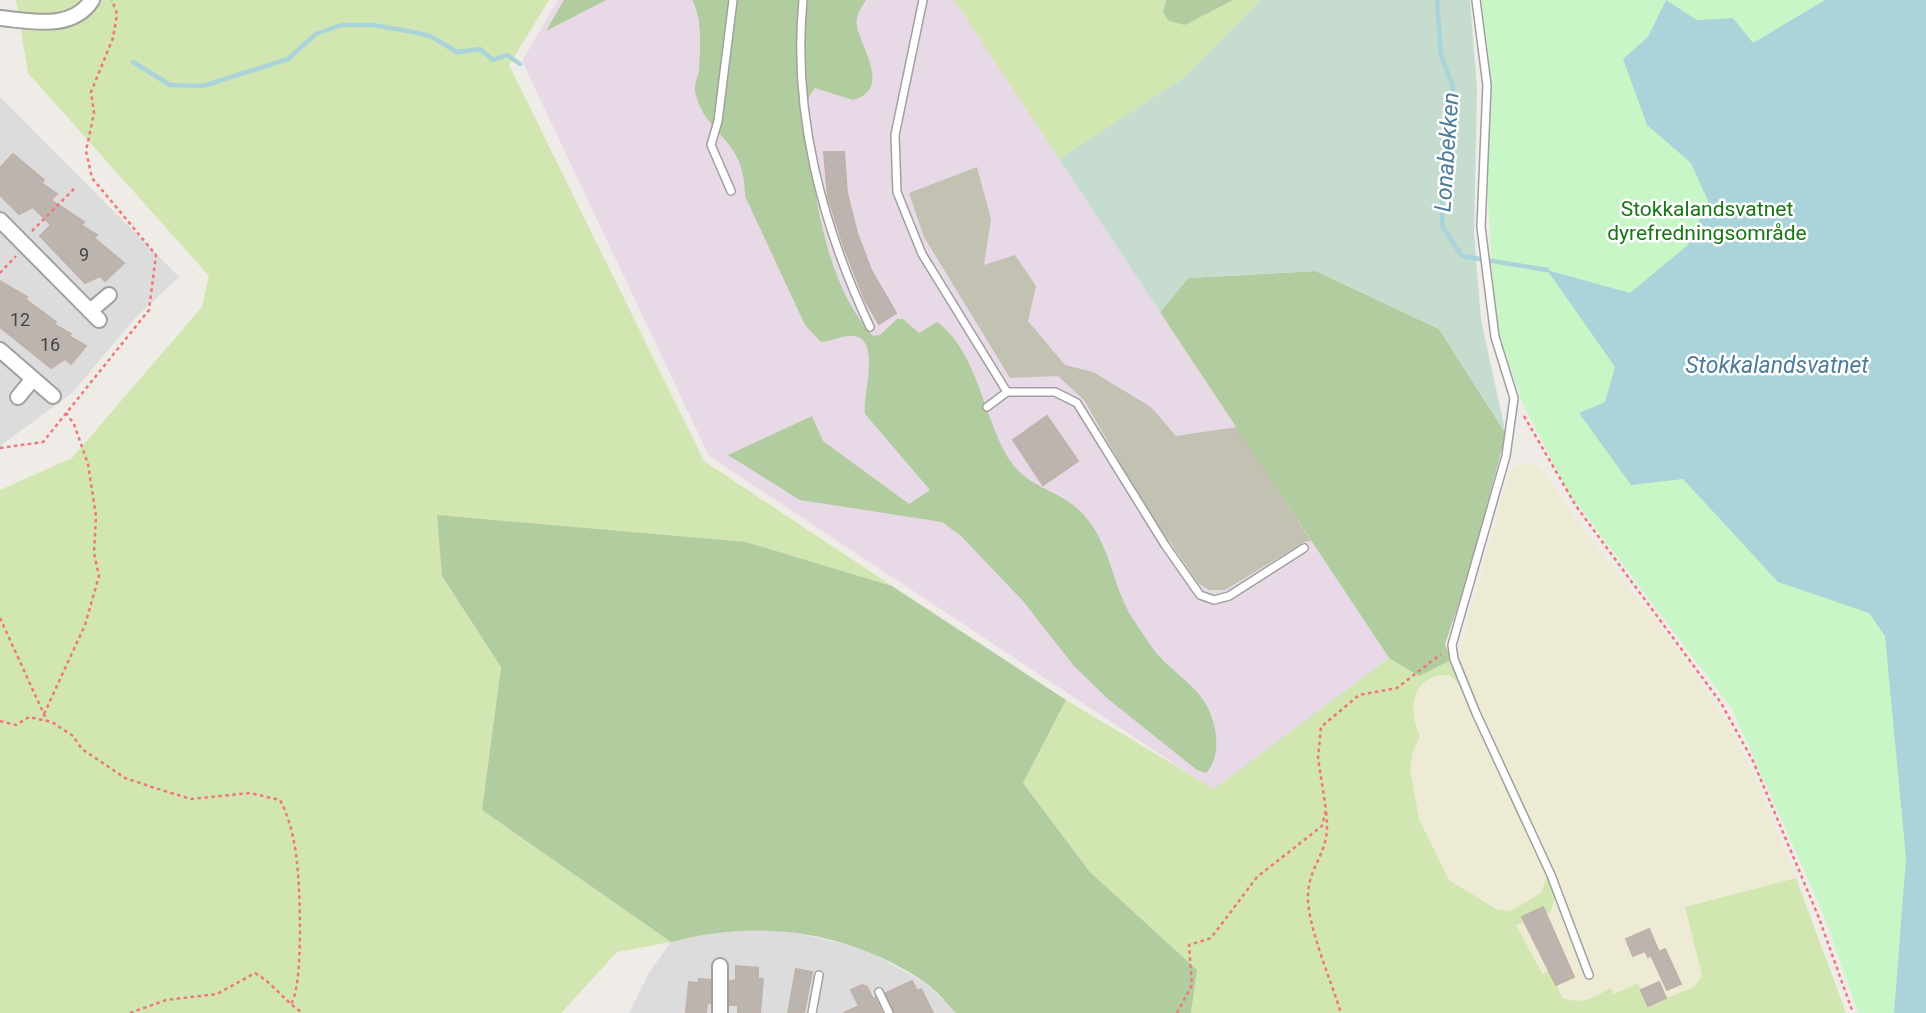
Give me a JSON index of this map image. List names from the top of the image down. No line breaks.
{"water":["Lonabekken","Stokkalandsvatnet"],"parks":["Stokkalandsvatnet dyrefredningsområde"],"house_numbers":["9","12","16"]}
